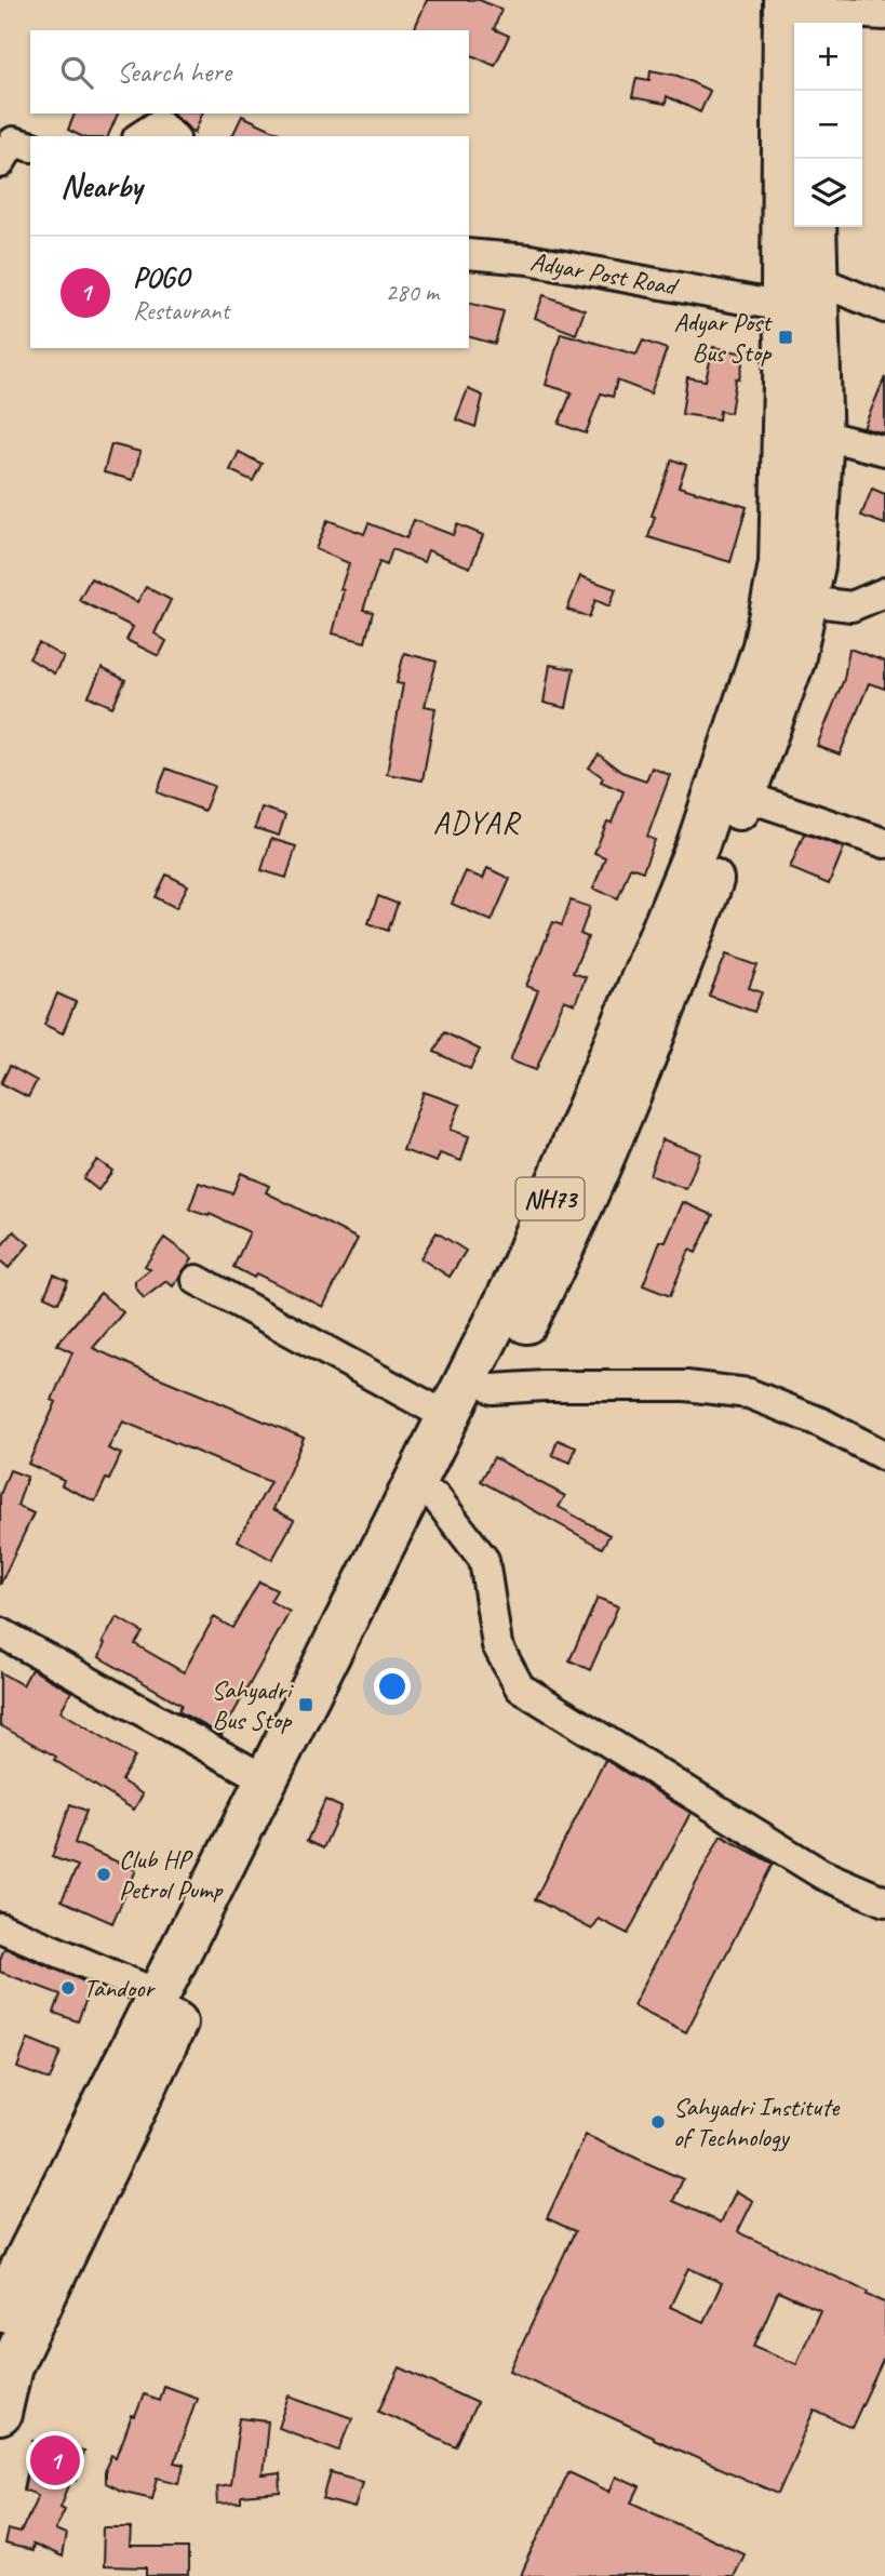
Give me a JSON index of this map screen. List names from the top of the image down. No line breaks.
{"streets":{"highway":["NH73"],"street":["Adyar Post Road"]},"crossings":[["Adyar Post Road","NH73"]],"districts":["ADYAR"],"places":{"transit":["Adyar Post Bus Stop","Sahyadri Bus Stop"],"other":["Club HP Petrol Pump","Tandoor","Sahyadri Institute of Technology"]},"page":{"map_buttons":["+","−"],"search":"Search here","heading":"Nearby","list":[{"mark":"1","name":"POGO","note":"Restaurant","value":"280 m"}],"pins":"1"}}
